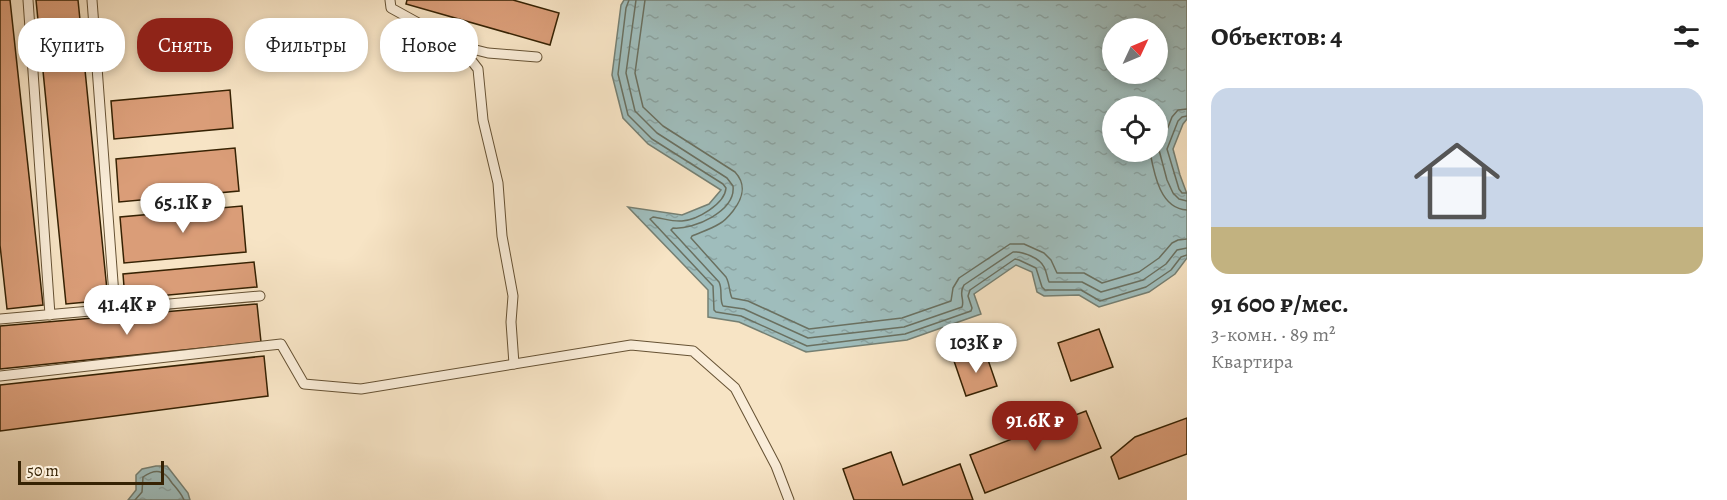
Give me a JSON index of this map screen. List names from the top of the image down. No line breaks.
{"scale_bar":"50 m","north":"top right","page":{"heading":"Объектов: 4","chip":["Купить","Снять","Фильтры","Новое"],"list":[{"name":"91 600 ₽/мес.","note":"3-комн. · 89 m² · Квартира"}],"price":["65.1K ₽","41.4K ₽","103K ₽","91.6K ₽"],"scale":"50 m"}}
